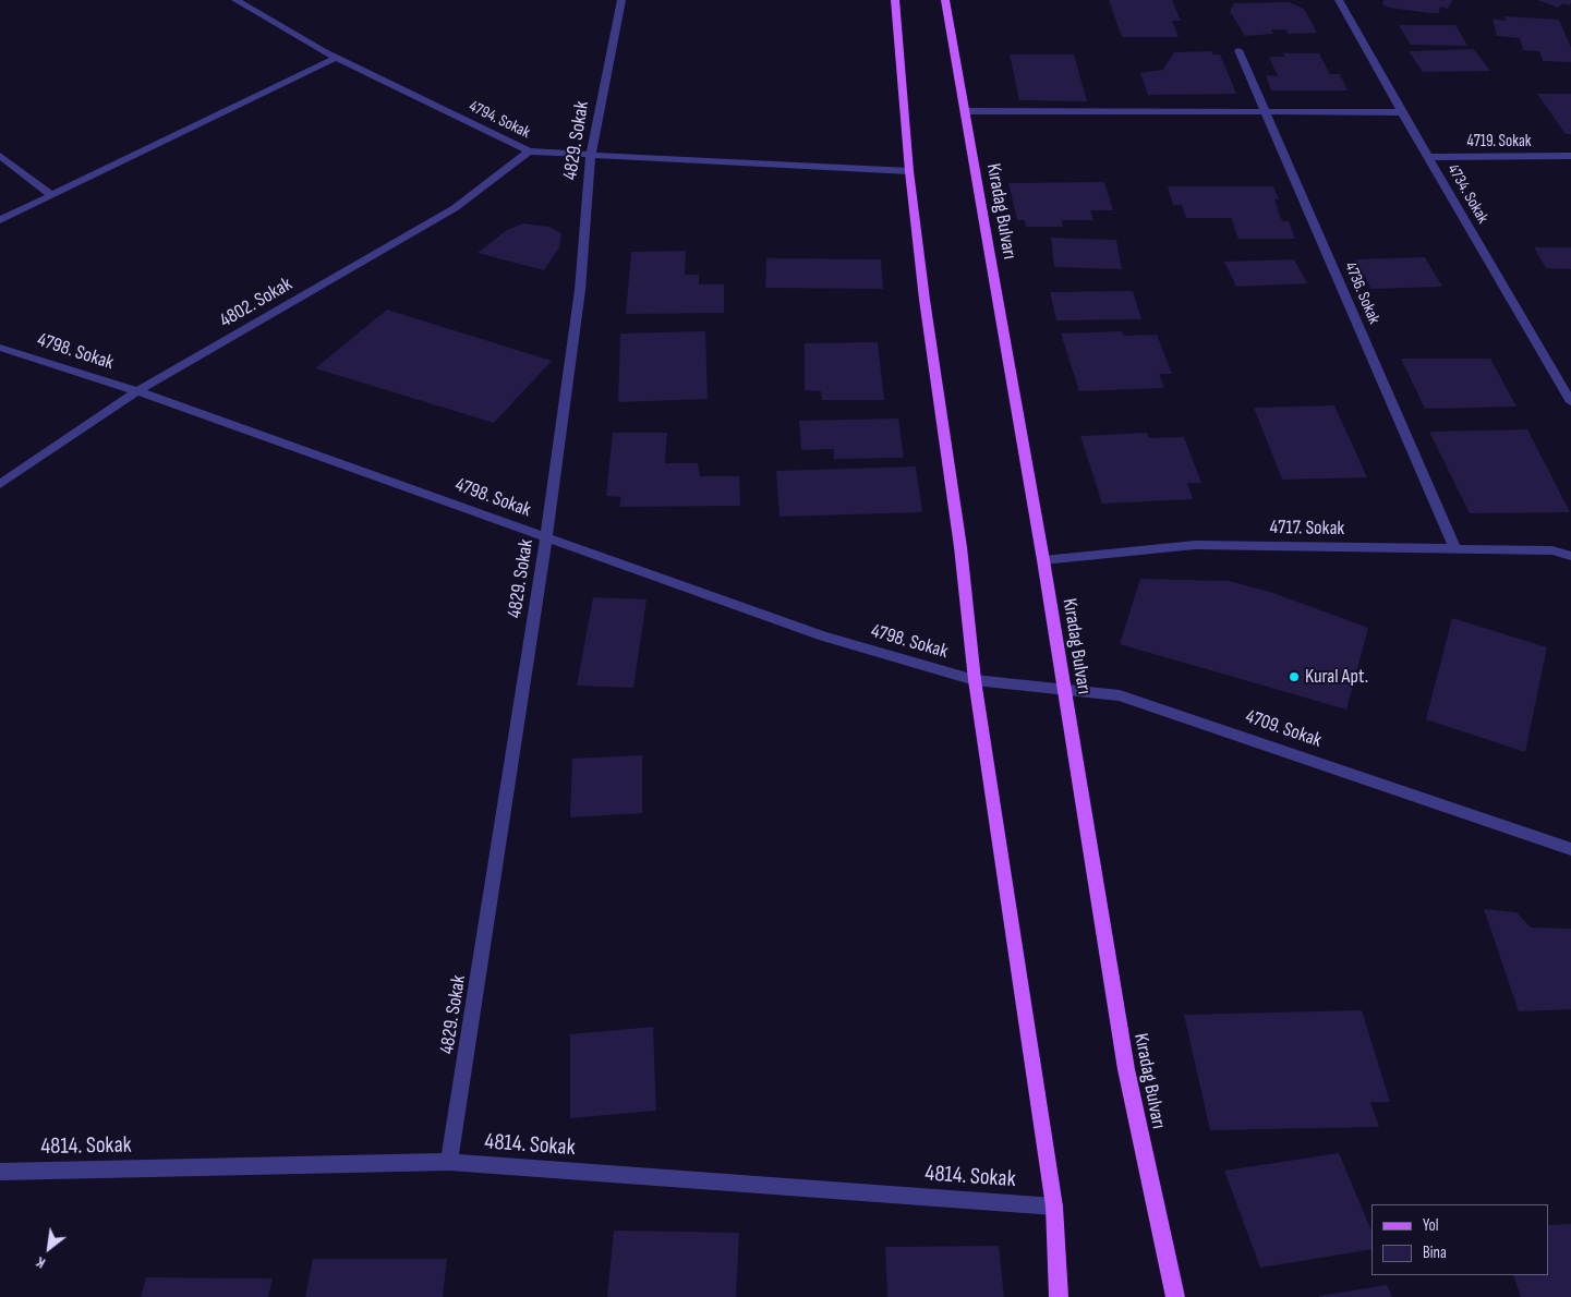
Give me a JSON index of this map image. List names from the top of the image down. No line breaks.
{"streets":{"main road":["Kıradag Bulvarı"],"street":["4794. Sokak","4829. Sokak","4719. Sokak","4734. Sokak","4736. Sokak","4802. Sokak","4798. Sokak","4717. Sokak","4709. Sokak","4814. Sokak"]},"crossings":[["4794. Sokak","4829. Sokak"],["4794. Sokak","4802. Sokak"],["4829. Sokak","4798. Sokak"],["4829. Sokak","4814. Sokak"],["4719. Sokak","4734. Sokak"],["Kıradag Bulvarı","4717. Sokak"],["Kıradag Bulvarı","4709. Sokak"],["4736. Sokak","4717. Sokak"],["4802. Sokak","4798. Sokak"],["4798. Sokak","4709. Sokak"]],"places":["Kural Apt."],"legend":["Yol","Bina"],"north":"bottom left"}
